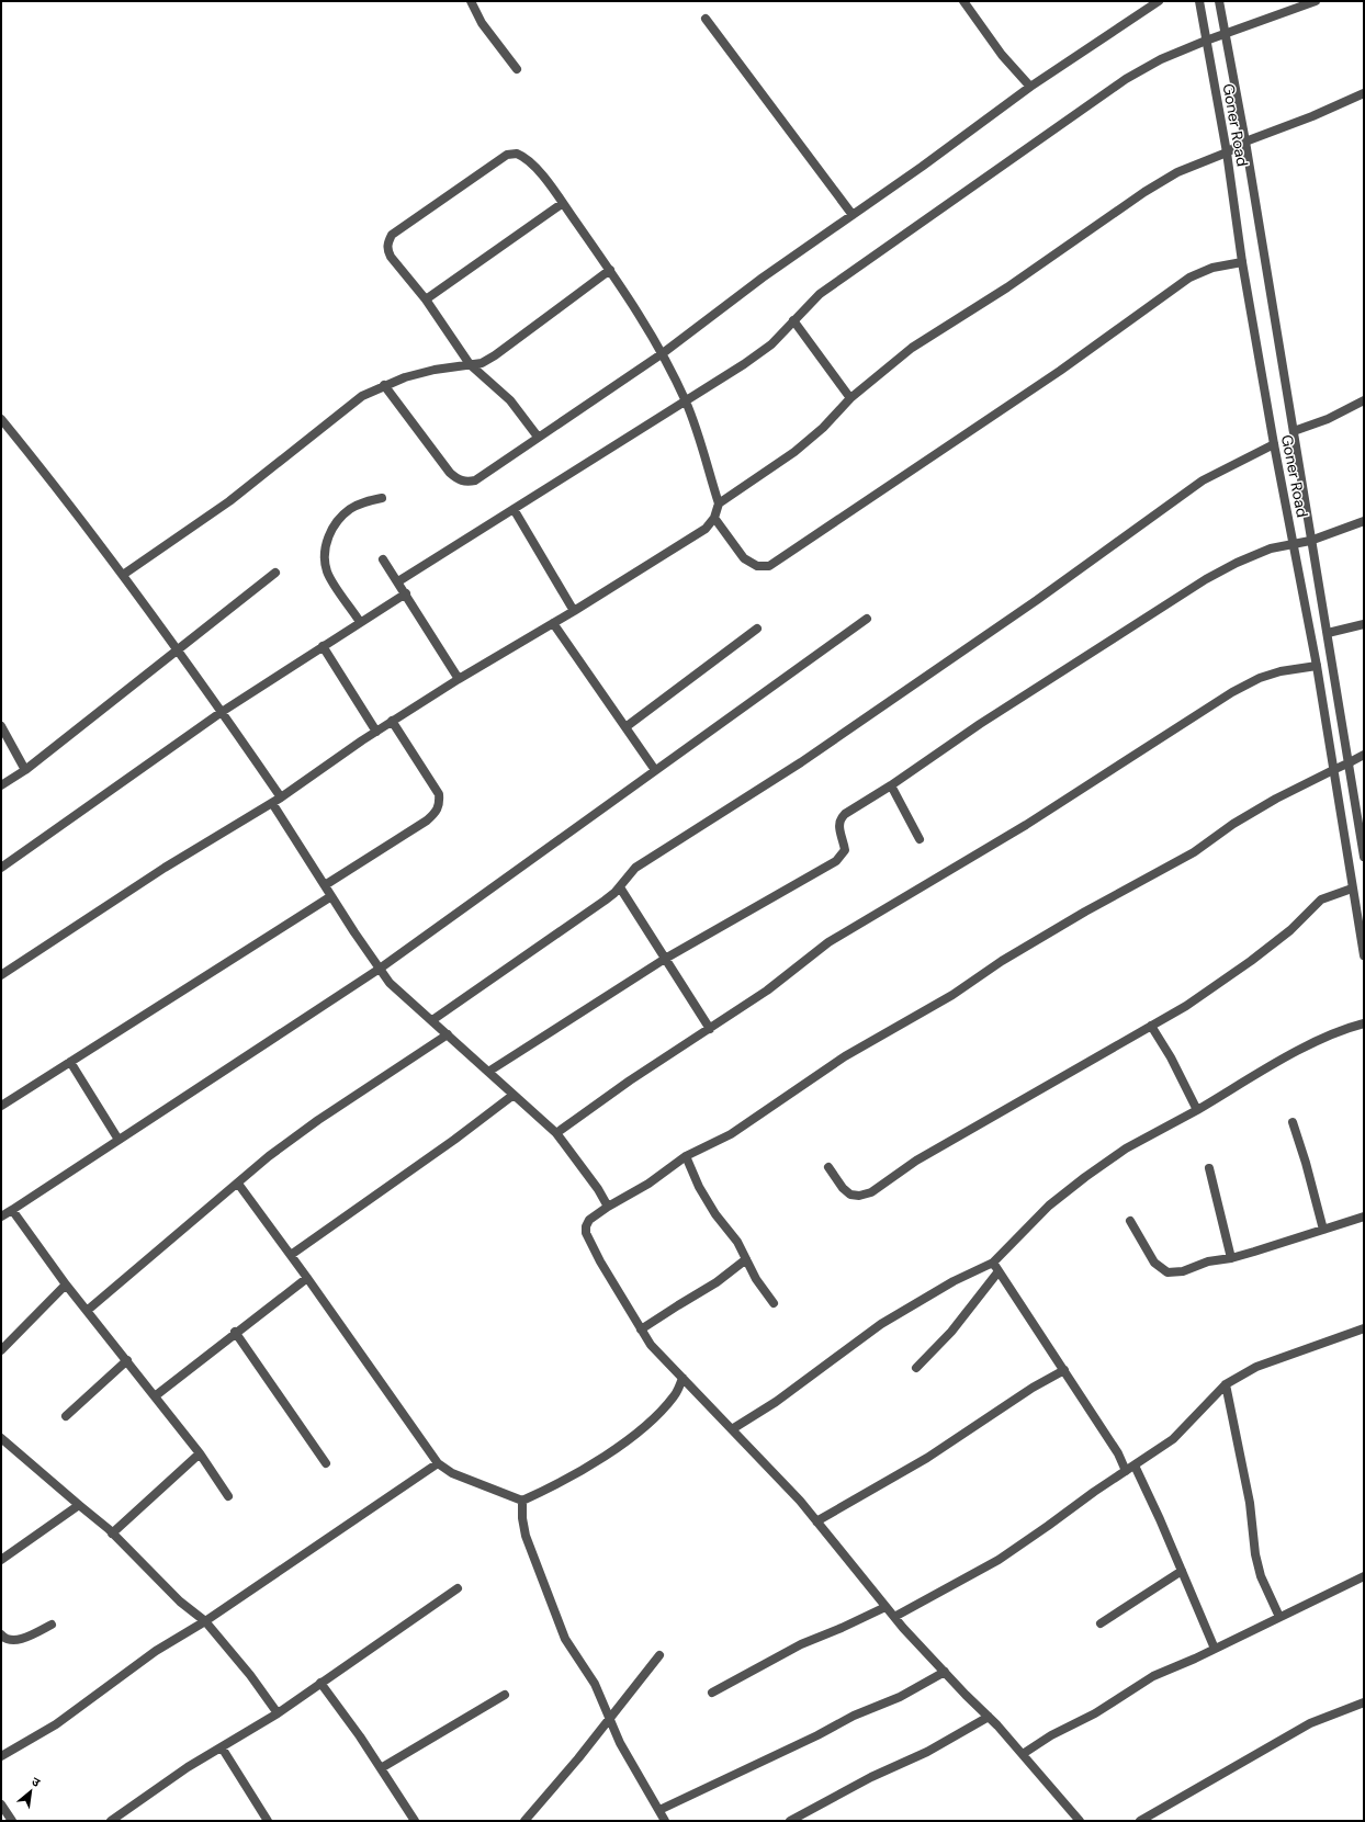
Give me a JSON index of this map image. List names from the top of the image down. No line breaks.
{"streets":{"street":["Goner Road"]},"north":"top right"}
